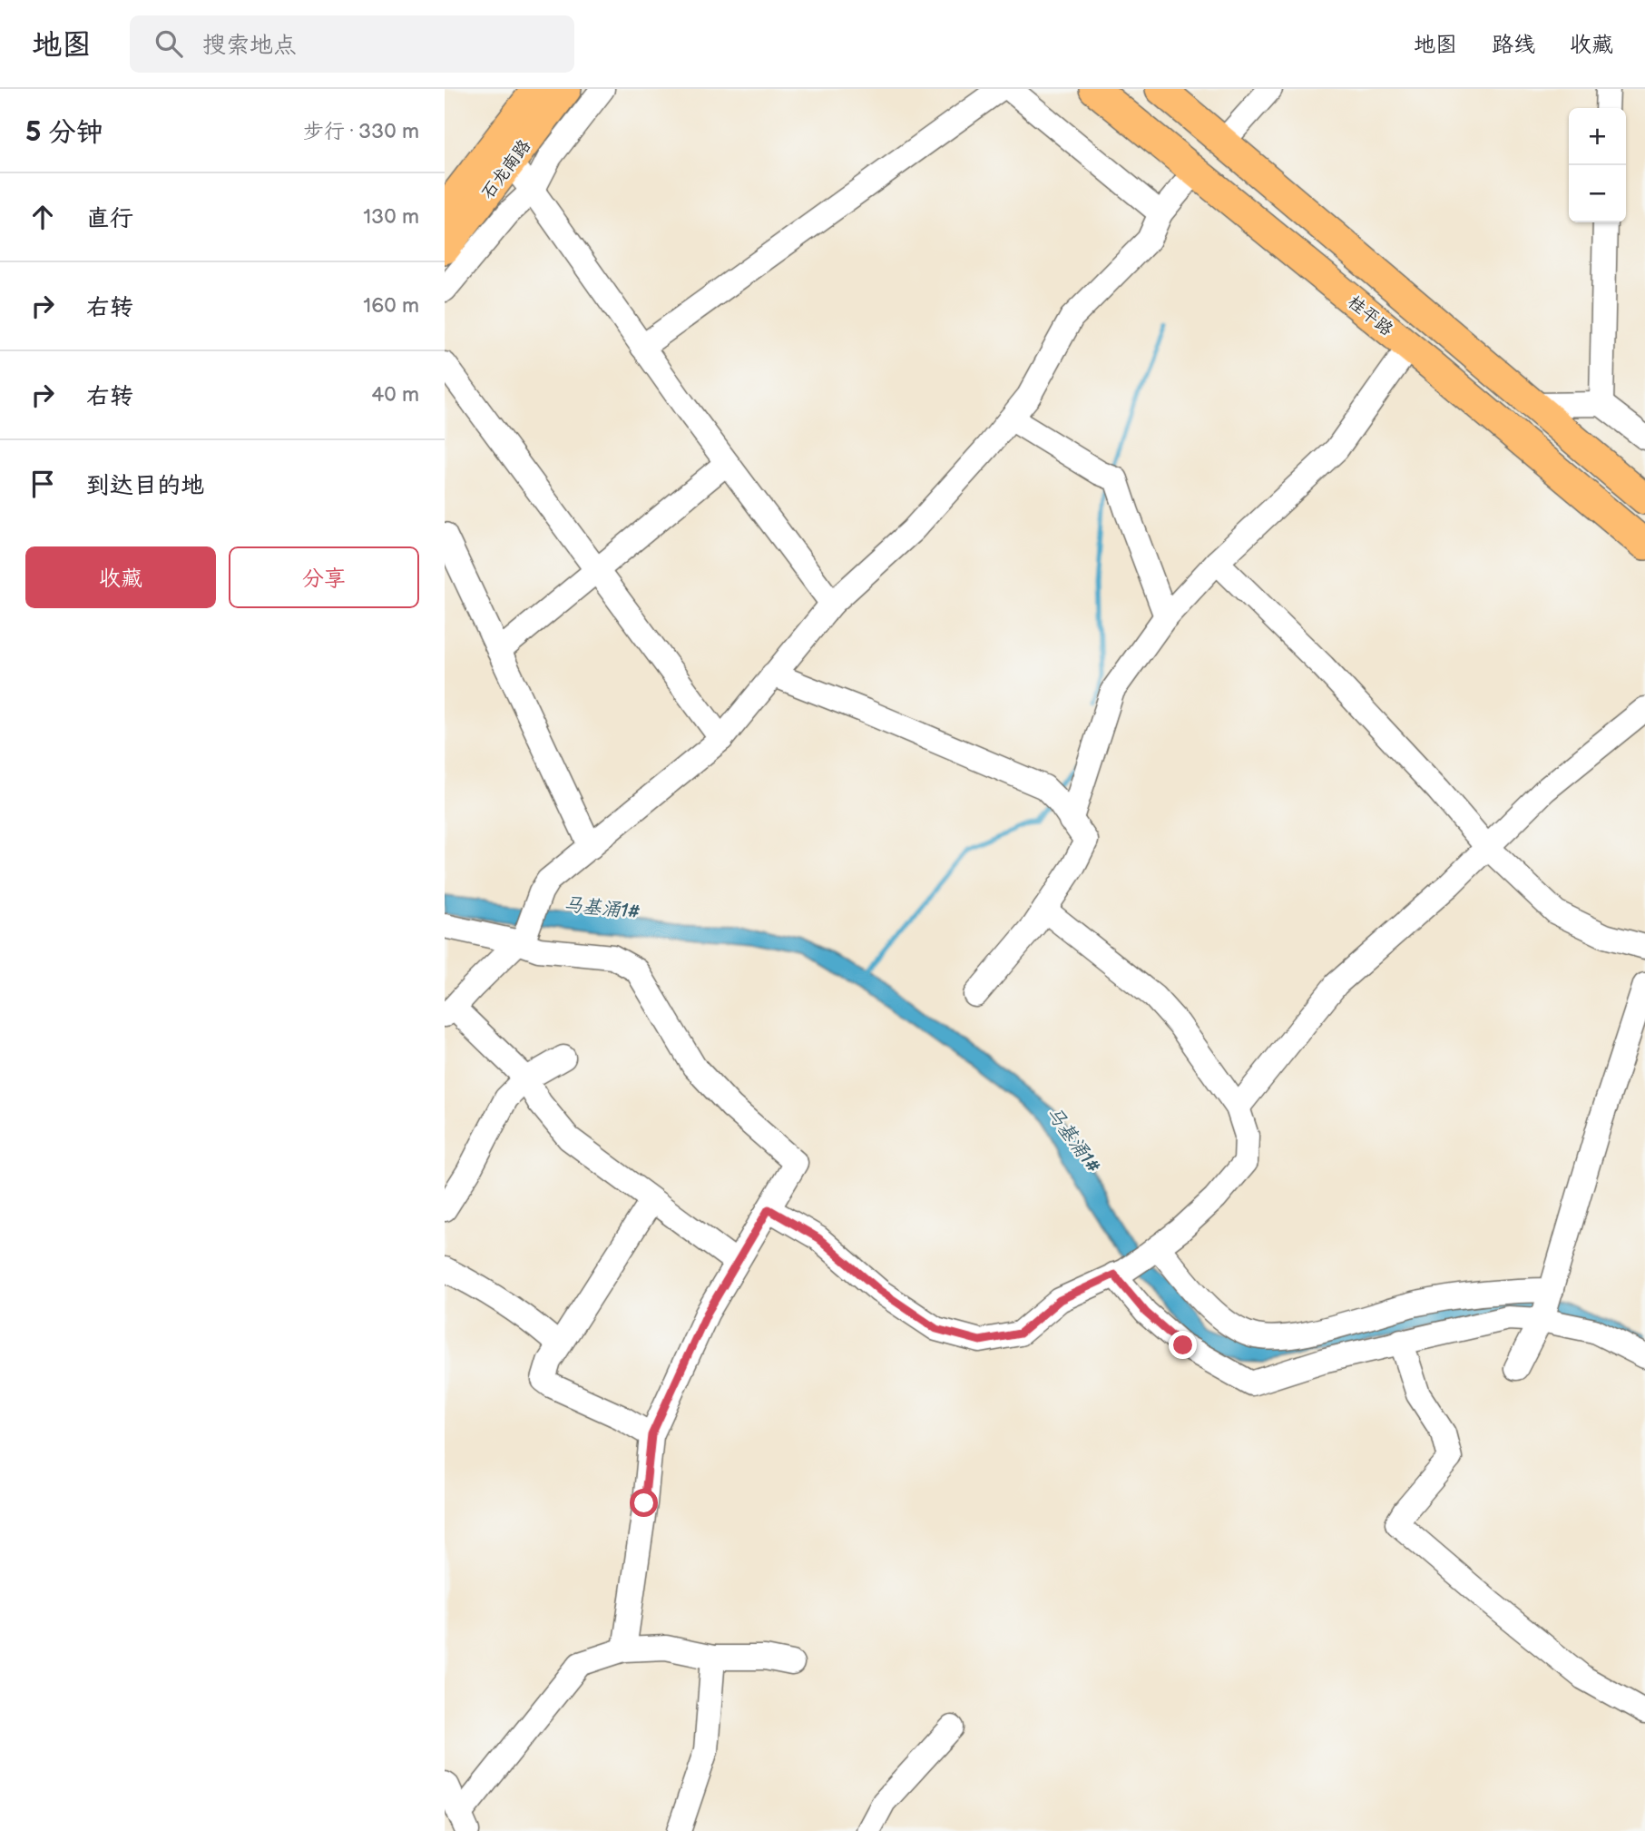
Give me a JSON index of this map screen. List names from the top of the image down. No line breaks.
{"streets":{"main road":["石龙南路","桂平路"]},"water":["马基涌1#"],"page":{"header":"地图","search":"搜索地点","nav":["地图","路线","收藏"],"heading":["5 分钟","步行 · 330 m"],"map_buttons":["+","−"],"list":[["直行","130 m"],["右转","160 m"],["右转","40 m"],"到达目的地"],"buttons":["收藏","分享"]}}
